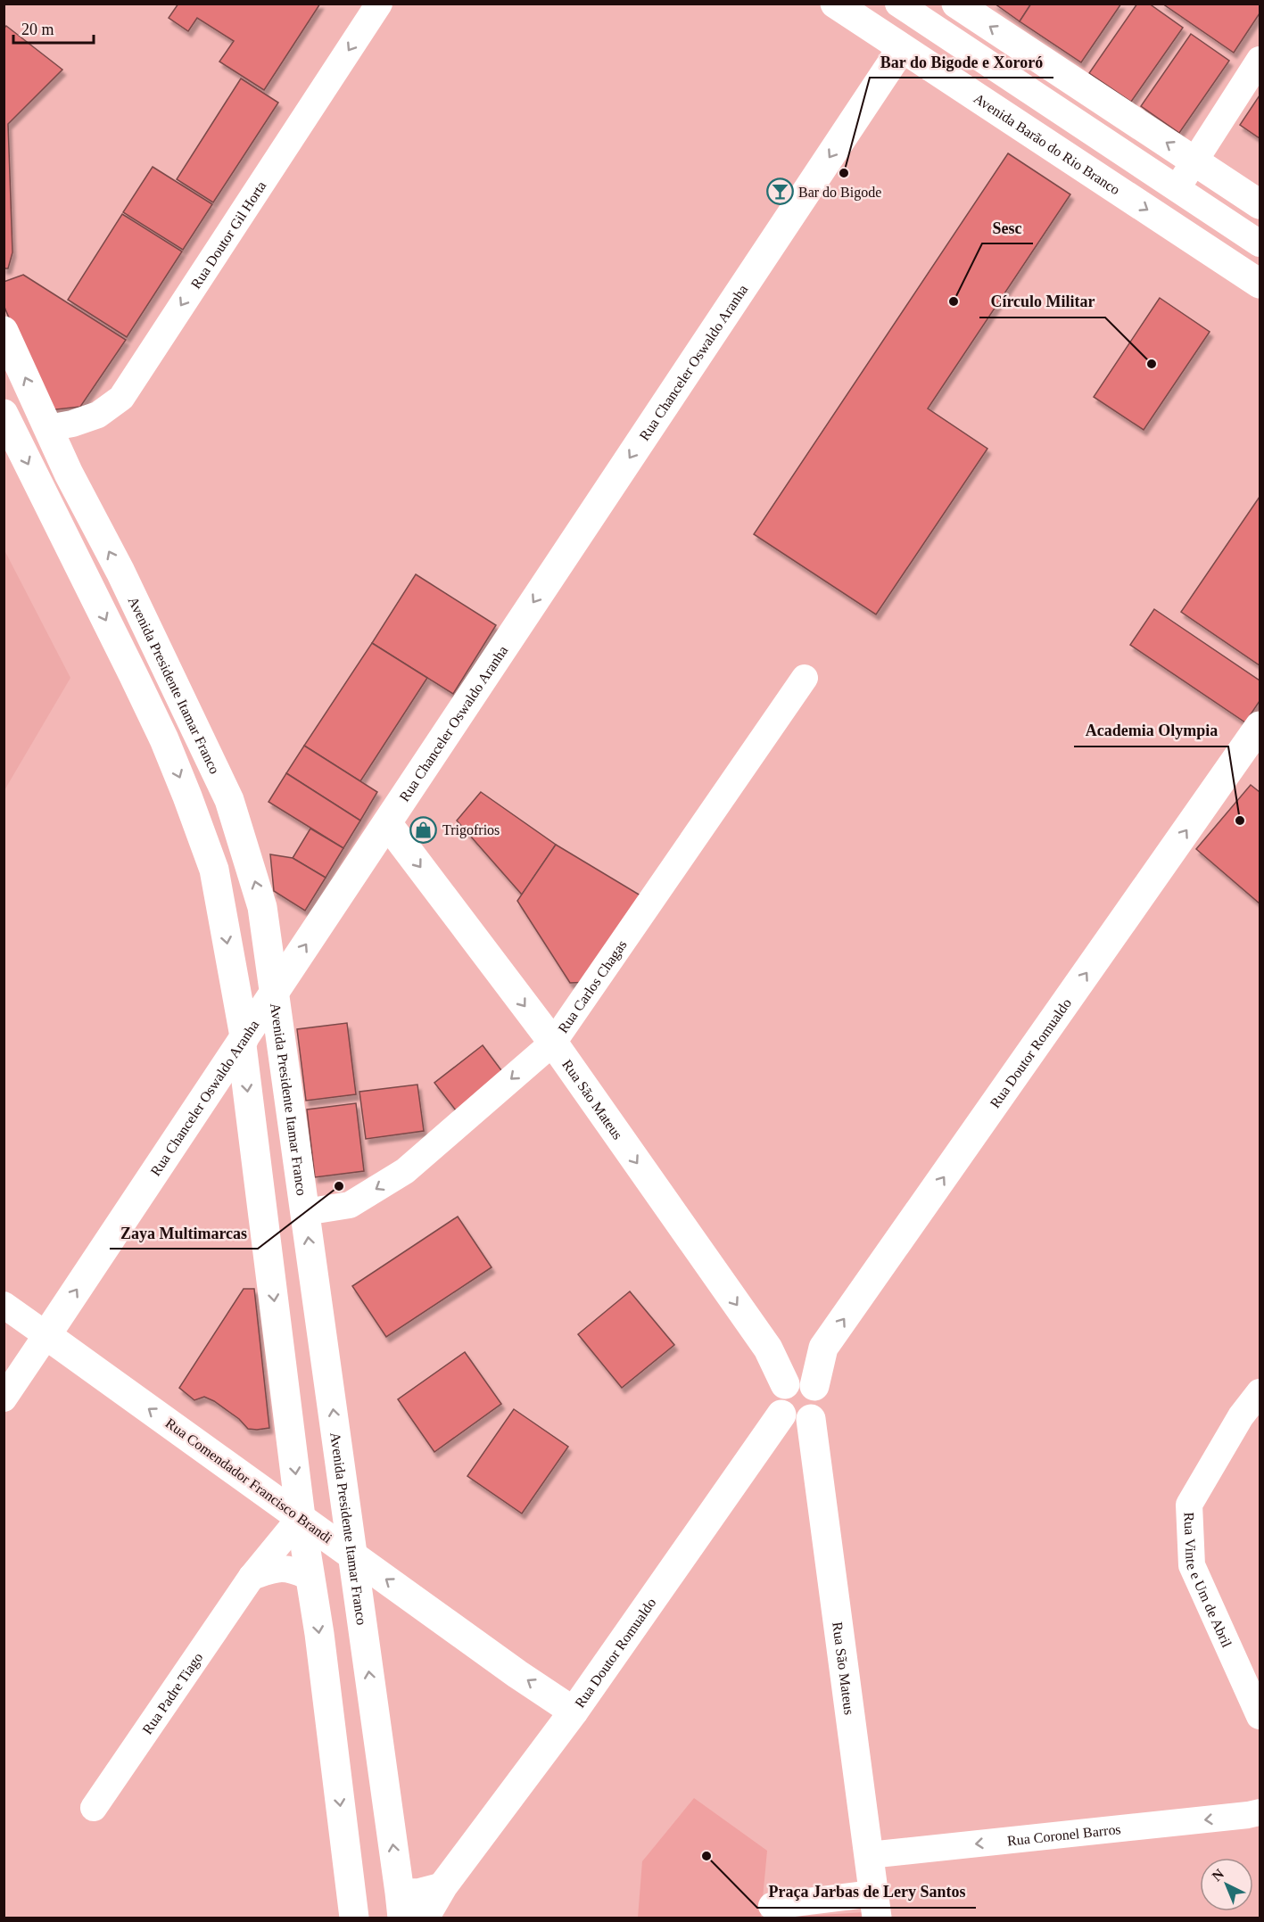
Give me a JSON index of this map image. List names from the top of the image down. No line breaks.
{"streets":{"main road":["Avenida Barão do Rio Branco","Rua Chanceler Oswaldo Aranha","Avenida Presidente Itamar Franco","Rua Doutor Romualdo","Rua São Mateus","Rua Comendador Francisco Brandi"],"street":["Rua Doutor Gil Horta","Rua Carlos Chagas","Rua Vinte e Um de Abril","Rua Padre Tiago","Rua Coronel Barros"]},"crossings":[["Avenida Barão do Rio Branco","Rua Chanceler Oswaldo Aranha"],["Rua Doutor Gil Horta","Avenida Presidente Itamar Franco"],["Rua Chanceler Oswaldo Aranha","Avenida Presidente Itamar Franco"],["Rua Chanceler Oswaldo Aranha","Rua São Mateus"],["Rua Chanceler Oswaldo Aranha","Rua Comendador Francisco Brandi"],["Avenida Presidente Itamar Franco","Rua Carlos Chagas"],["Avenida Presidente Itamar Franco","Rua Comendador Francisco Brandi"],["Rua Carlos Chagas","Rua São Mateus"],["Rua Doutor Romualdo","Rua São Mateus"],["Rua Doutor Romualdo","Rua Comendador Francisco Brandi"],["Rua São Mateus","Rua Coronel Barros"],["Rua Comendador Francisco Brandi","Rua Padre Tiago"]],"one_way":["Rua Doutor Gil Horta","Rua Carlos Chagas","Rua Doutor Romualdo","Rua São Mateus","Rua Comendador Francisco Brandi","Rua Coronel Barros"],"places":{"other":["Bar do Bigode e Xororó","Sesc","Círculo Militar","Academia Olympia","Zaya Multimarcas","Praça Jarbas de Lery Santos"],"bar":["Bar do Bigode"],"shop":["Trigofrios"]},"scale_bar":"20 m","north":"top left"}
